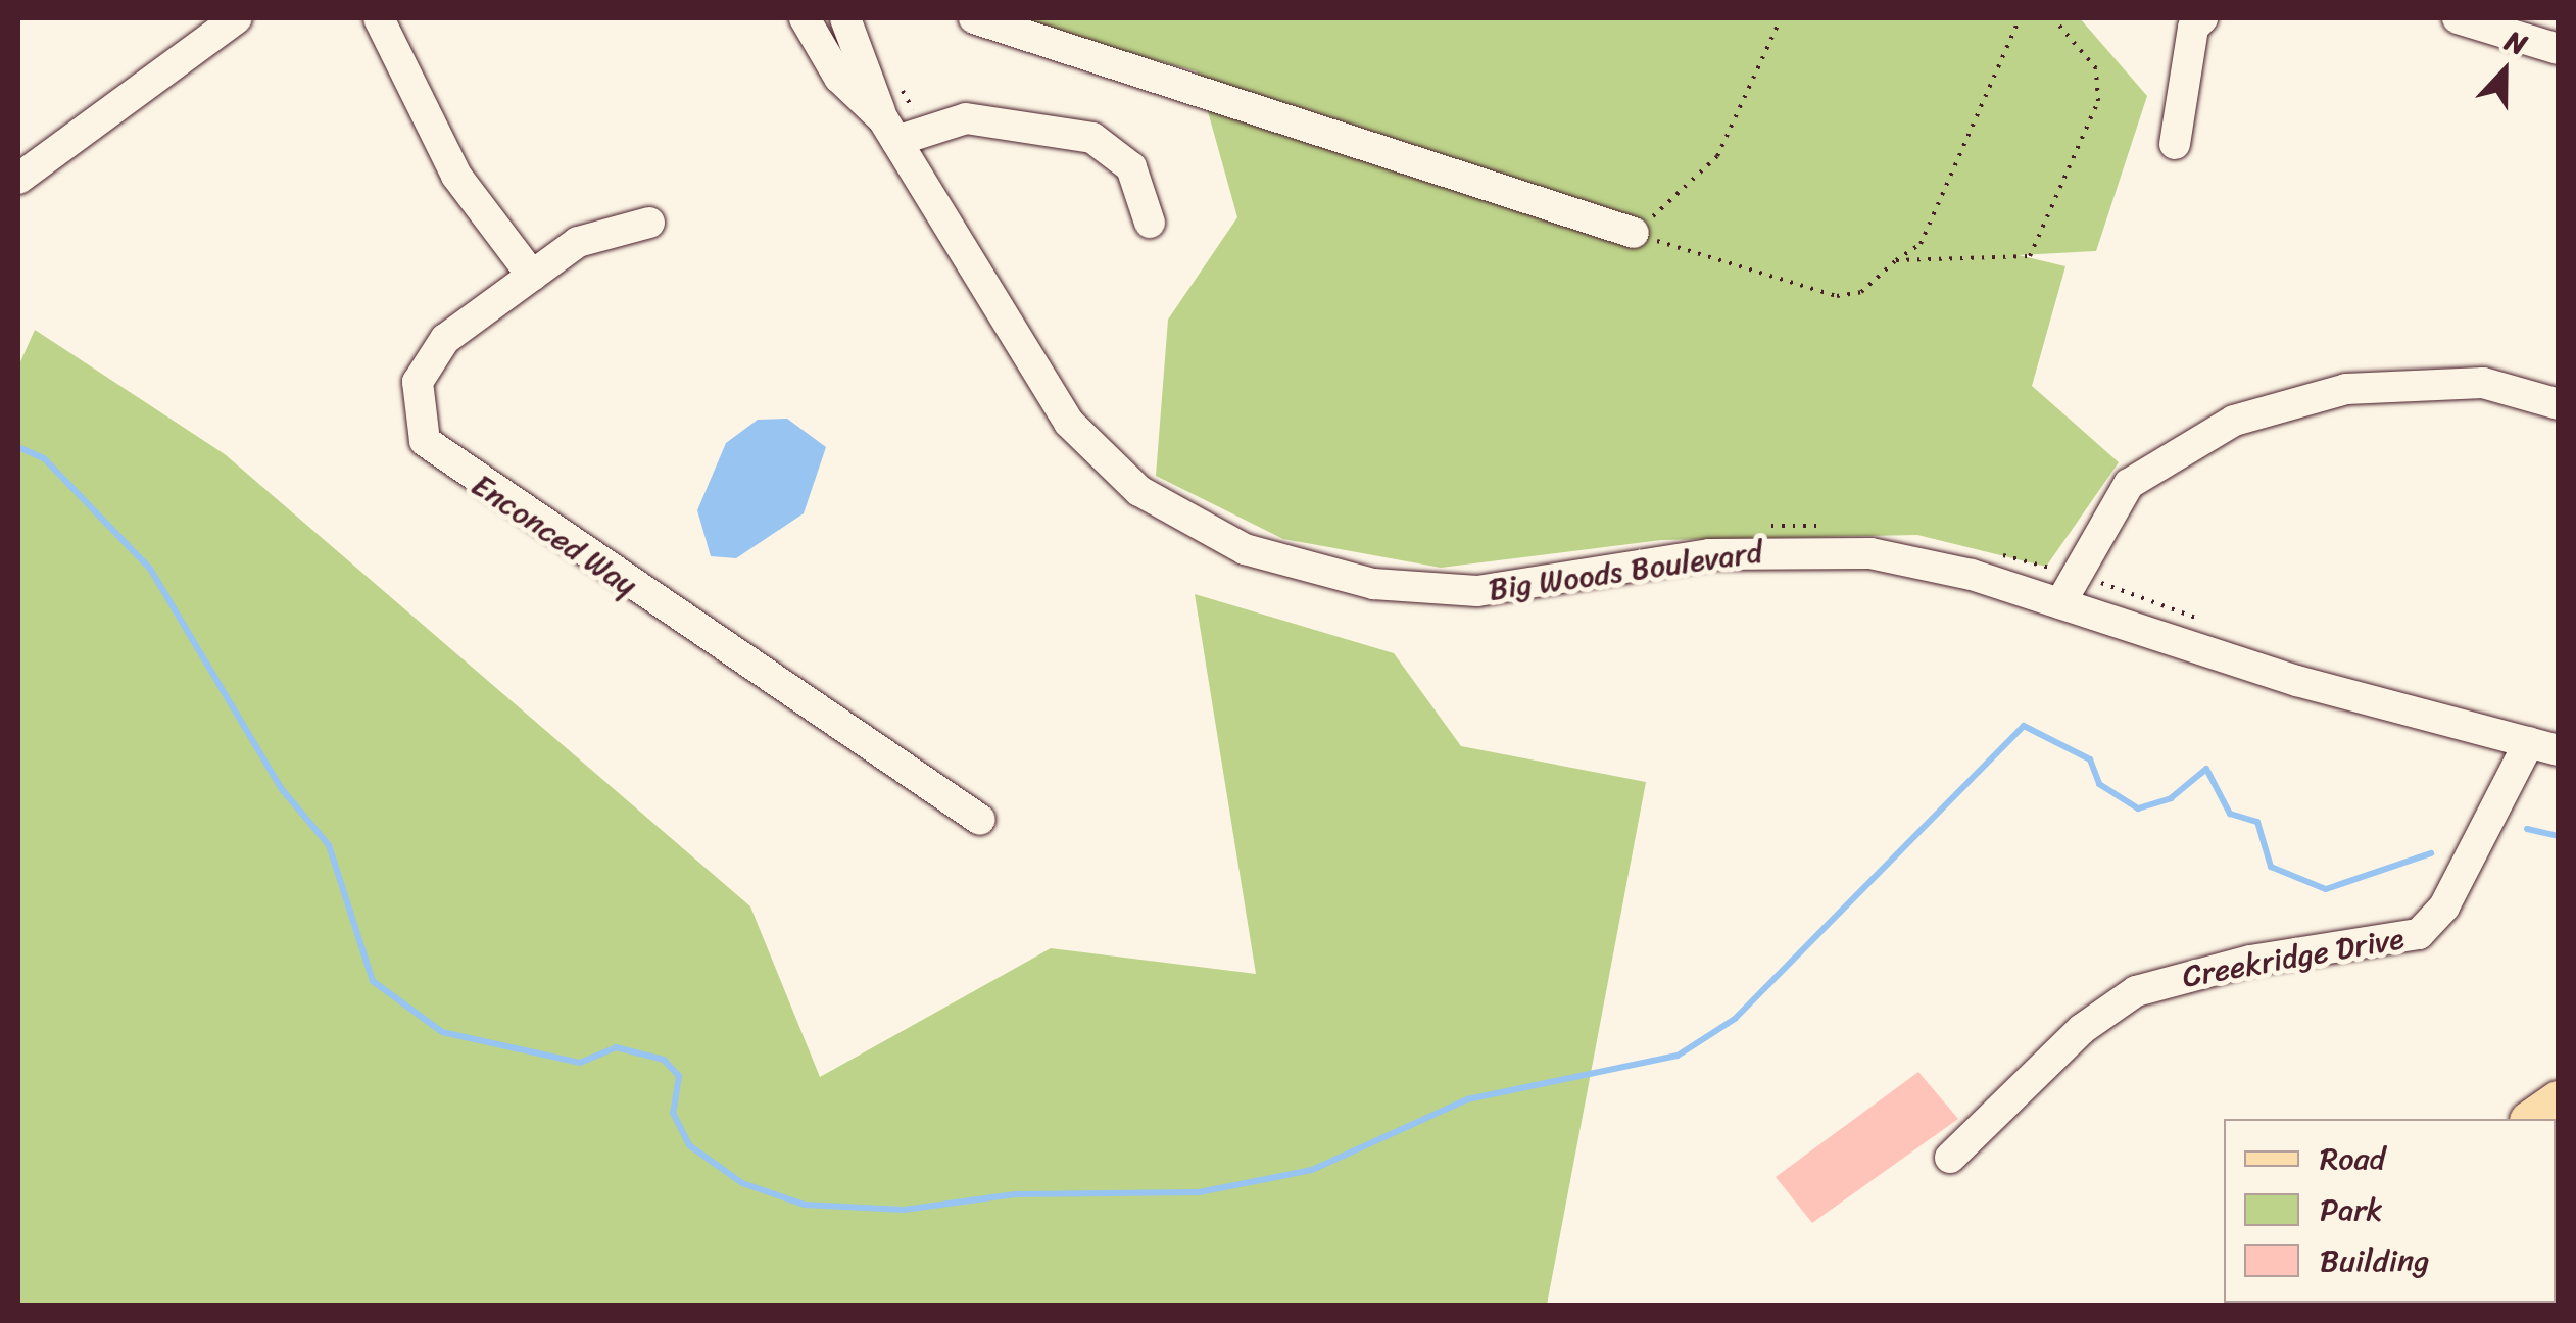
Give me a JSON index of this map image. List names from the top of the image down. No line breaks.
{"streets":{"street":["Enconced Way","Big Woods Boulevard","Creekridge Drive"]},"crossings":[["Big Woods Boulevard","Creekridge Drive"]],"legend":["Road","Park","Building"],"north":"top"}
